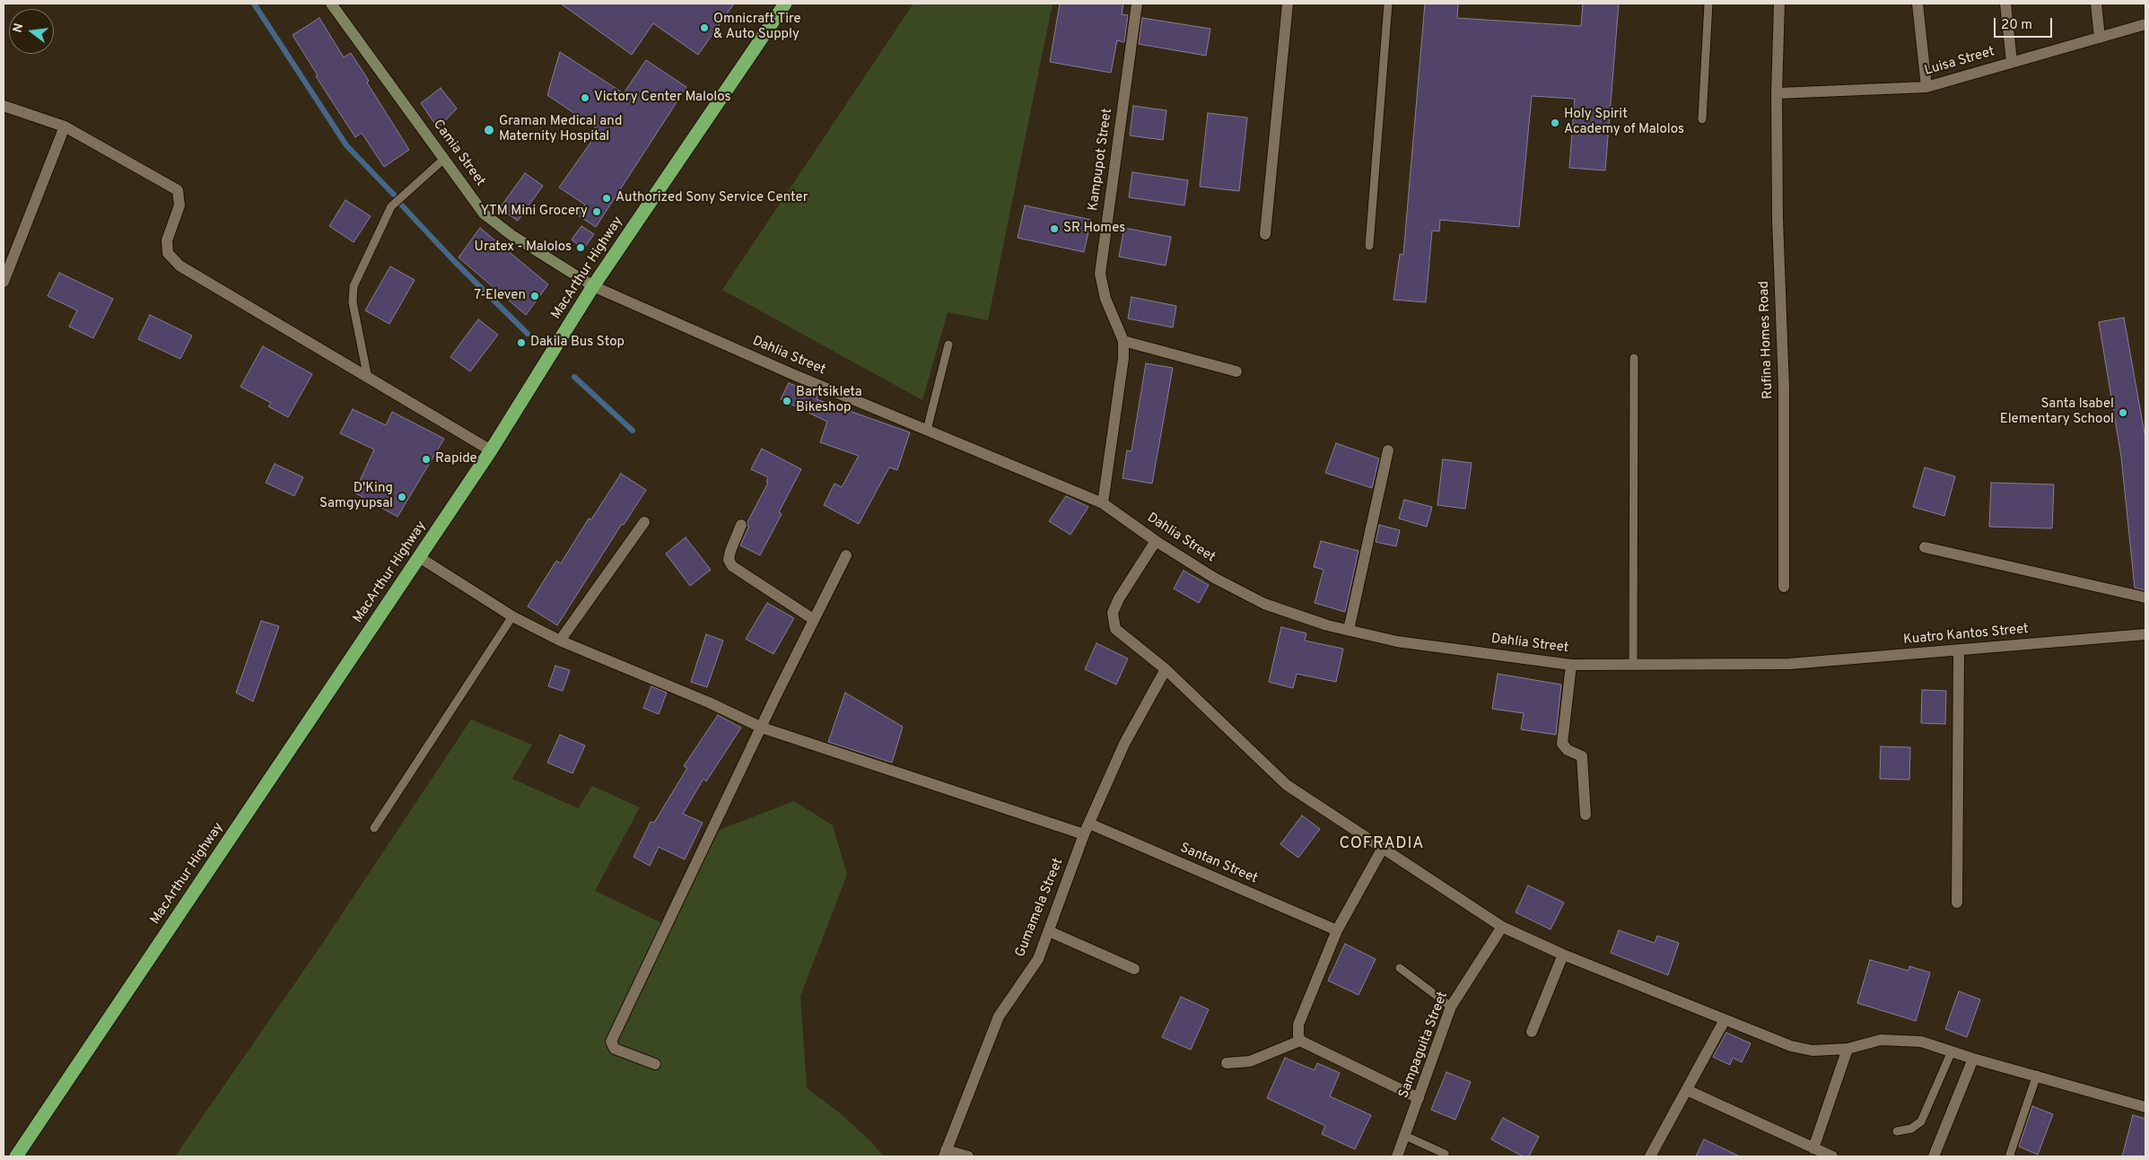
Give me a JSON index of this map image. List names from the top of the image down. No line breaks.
{"streets":{"highway":["MacArthur Highway"],"street":["Luisa Street","Camia Street","Kampupot Street","Rufina Homes Road","Dahlia Street","Kuatro Kantos Street","Santan Street","Gumamela Street","Sampaguita Street"]},"crossings":[["Luisa Street","Rufina Homes Road"],["Camia Street","MacArthur Highway"],["Camia Street","Dahlia Street"],["Kampupot Street","Dahlia Street"],["MacArthur Highway","Dahlia Street"],["Dahlia Street","Kuatro Kantos Street"],["Santan Street","Gumamela Street"]],"districts":["COFRADIA"],"places":["Omnicraft Tire & Auto Supply","Victory Center Malolos","Holy Spirit Academy of Malolos","Graman Medical and Maternity Hospital","Authorized Sony Service Center","YTM Mini Grocery","SR Homes","Uratex - Malolos","7-Eleven","Dakila Bus Stop","Bartsikleta Bikeshop","Santa Isabel Elementary School","Rapide","D'King Samgyupsal"],"scale_bar":"20 m","north":"left"}
